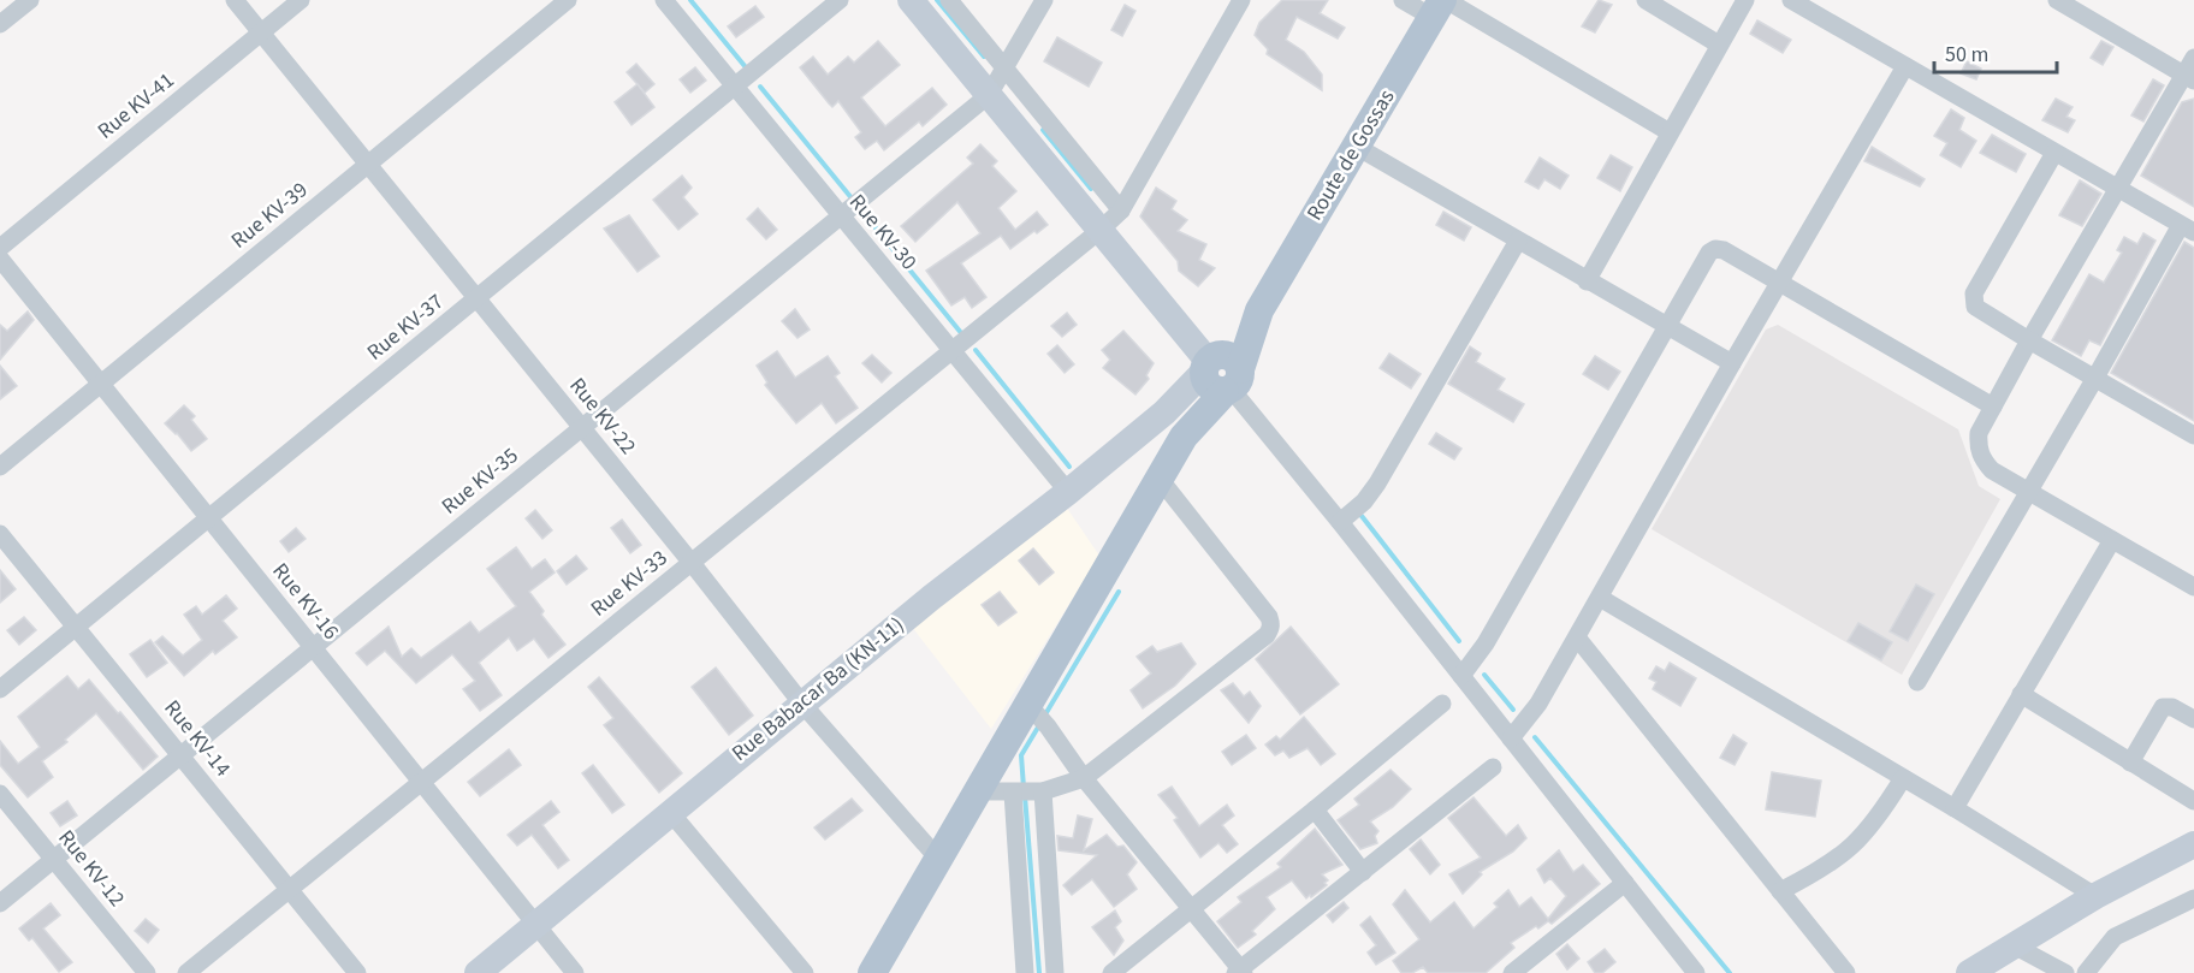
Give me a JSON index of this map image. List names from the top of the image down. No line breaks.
{"streets":{"main road":["Route de Gossas"],"street":["Rue KV-41","Rue KV-39","Rue KV-30","Rue KV-37","Rue KV-22","Rue KV-35","Rue KV-33","Rue KV-16","Rue Babacar Ba (KN-11)","Rue KV-14","Rue KV-12"]},"crossings":[["Rue KV-41","Rue KV-22"],["Route de Gossas","Rue KV-22"],["Route de Gossas","Rue Babacar Ba (KN-11)"],["Rue KV-39","Rue KV-22"],["Rue KV-39","Rue KV-16"],["Rue KV-30","Rue KV-37"],["Rue KV-30","Rue KV-35"],["Rue KV-30","Rue KV-33"],["Rue KV-30","Rue Babacar Ba (KN-11)"],["Rue KV-37","Rue KV-22"],["Rue KV-37","Rue KV-16"],["Rue KV-37","Rue KV-14"],["Rue KV-22","Rue KV-35"],["Rue KV-22","Rue KV-33"],["Rue KV-22","Rue Babacar Ba (KN-11)"],["Rue KV-35","Rue KV-16"],["Rue KV-35","Rue KV-14"],["Rue KV-35","Rue KV-12"],["Rue KV-33","Rue KV-16"],["Rue KV-33","Rue KV-14"],["Rue KV-16","Rue Babacar Ba (KN-11)"]],"scale_bar":"50 m"}
